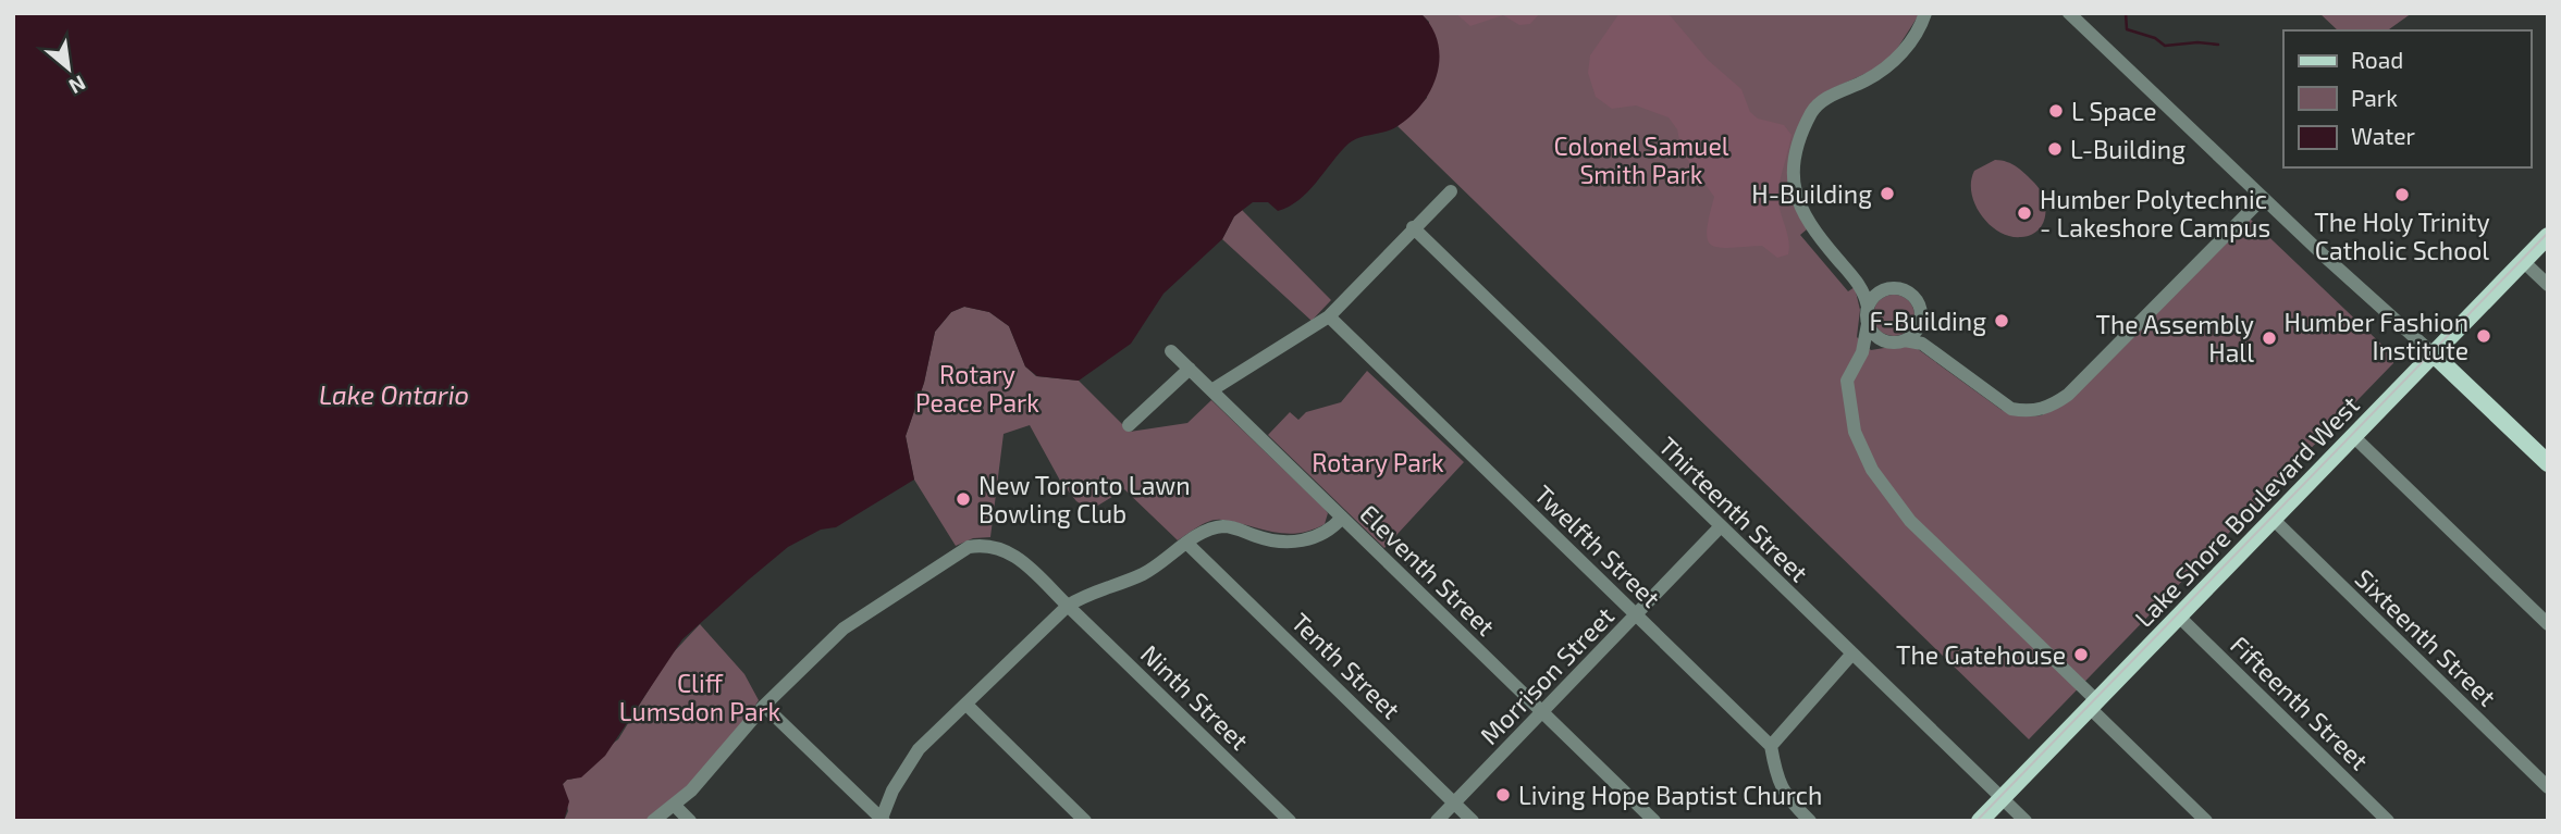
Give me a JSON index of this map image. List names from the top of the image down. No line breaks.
{"streets":{"main road":["Lake Shore Boulevard West"],"street":["Thirteenth Street","Twelfth Street","Eleventh Street","Sixteenth Street","Tenth Street","Morrison Street","Ninth Street","Fifteenth Street"]},"crossings":[["Thirteenth Street","Lake Shore Boulevard West"],["Thirteenth Street","Morrison Street"],["Lake Shore Boulevard West","Sixteenth Street"],["Lake Shore Boulevard West","Fifteenth Street"],["Twelfth Street","Morrison Street"],["Eleventh Street","Morrison Street"],["Tenth Street","Morrison Street"]],"water":["Lake Ontario"],"parks":["Colonel Samuel Smith Park","Rotary Peace Park","Rotary Park","Cliff Lumsdon Park"],"places":["L Space","L-Building","H-Building","The Holy Trinity Catholic School","Humber Polytechnic - Lakeshore Campus","F-Building","Humber Fashion Institute","The Assembly Hall","New Toronto Lawn Bowling Club","The Gatehouse","Living Hope Baptist Church"],"legend":["Road","Park","Water"],"north":"bottom right"}
